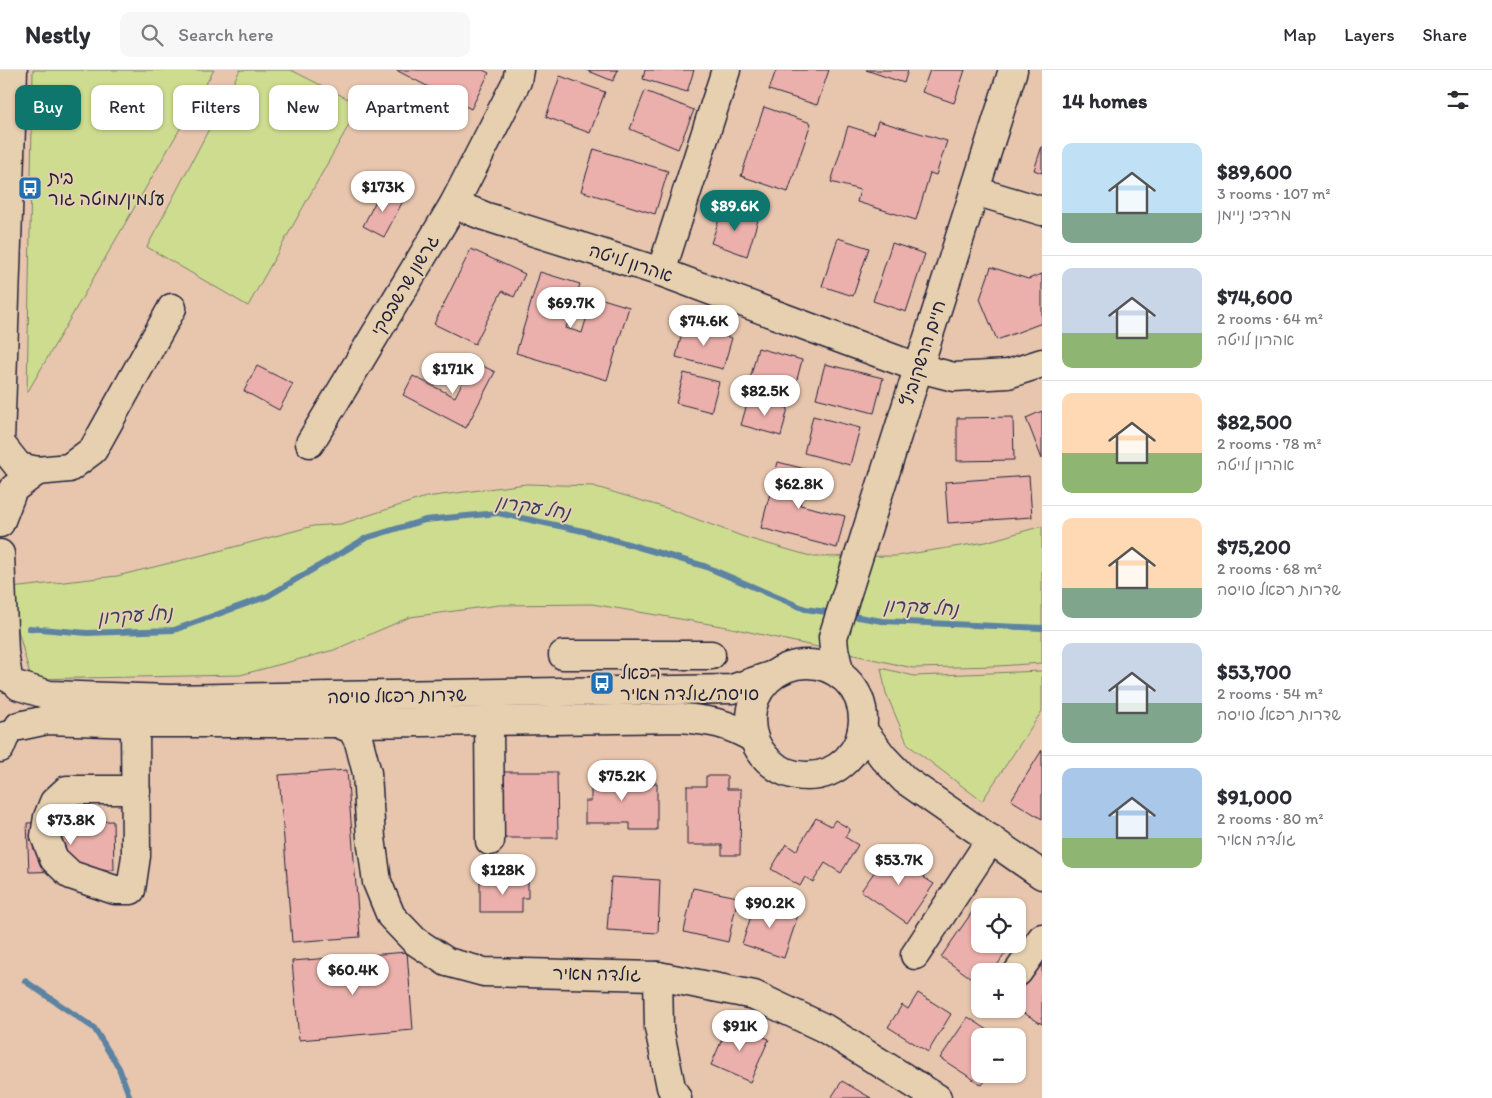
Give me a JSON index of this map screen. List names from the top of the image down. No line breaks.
{"streets":{"street":["אהרון לויטה","גרשון שרשבסקי","חיים הרשקוביץ","שדרות רפאל סויסה","גולדה מאיר"]},"crossings":[["אהרון לויטה","גרשון שרשבסקי"],["אהרון לויטה","חיים הרשקוביץ"],["חיים הרשקוביץ","שדרות רפאל סויסה"],["שדרות רפאל סויסה","גולדה מאיר"]],"water":["נחל עקרון"],"places":{"bus stop":["בית עלמין/מוטה גור","רפאל סויסה/גולדה מאיר"]},"page":{"header":"Nestly","search":"Search here","nav":["Map","Layers","Share"],"heading":"14 homes","chip":["Buy","Rent","Filters","New","Apartment"],"list":[{"name":"$89,600","note":"3 rooms · 107 m² · מרדכי ניימן"},{"name":"$74,600","note":"2 rooms · 64 m² · אהרון לויטה"},{"name":"$82,500","note":"2 rooms · 78 m² · אהרון לויטה"},{"name":"$75,200","note":"2 rooms · 68 m² · שדרות רפאל סויסה"},{"name":"$53,700","note":"2 rooms · 54 m² · שדרות רפאל סויסה"},{"name":"$91,000","note":"2 rooms · 80 m² · גולדה מאיר"}],"price":["$173K","$89.6K","$69.7K","$74.6K","$171K","$82.5K","$62.8K","$75.2K","$73.8K","$53.7K","$128K","$90.2K","$60.4K","$91K"],"map_buttons":["+","−"]}}
